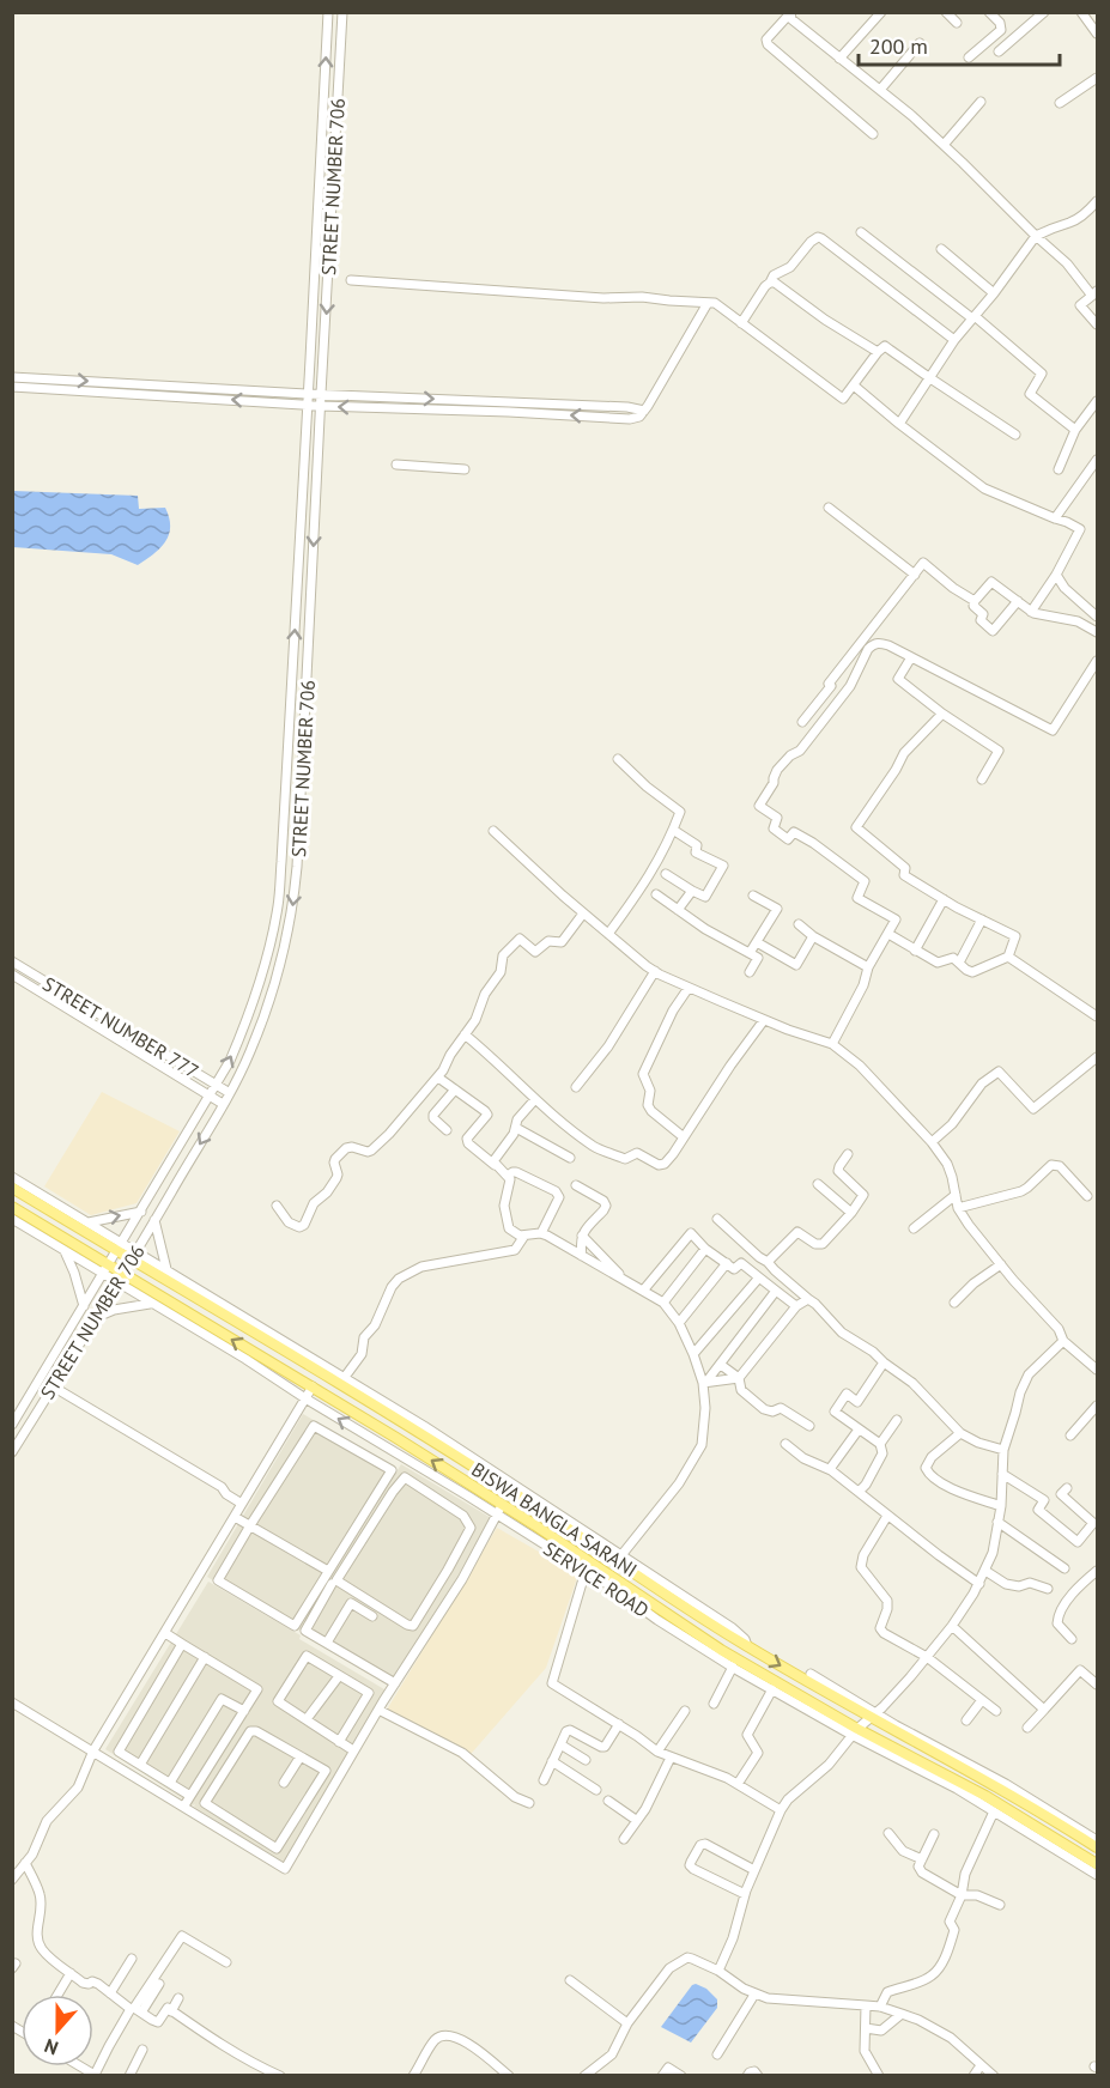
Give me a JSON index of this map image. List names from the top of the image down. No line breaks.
{"streets":{"main road":["BISWA BANGLA SARANI"],"street":["STREET NUMBER 706","STREET NUMBER 777","SERVICE ROAD"]},"crossings":[["STREET NUMBER 706","STREET NUMBER 777"],["STREET NUMBER 706","BISWA BANGLA SARANI"],["STREET NUMBER 706","SERVICE ROAD"],["BISWA BANGLA SARANI","SERVICE ROAD"]],"scale_bar":"200 m","north":"bottom"}
